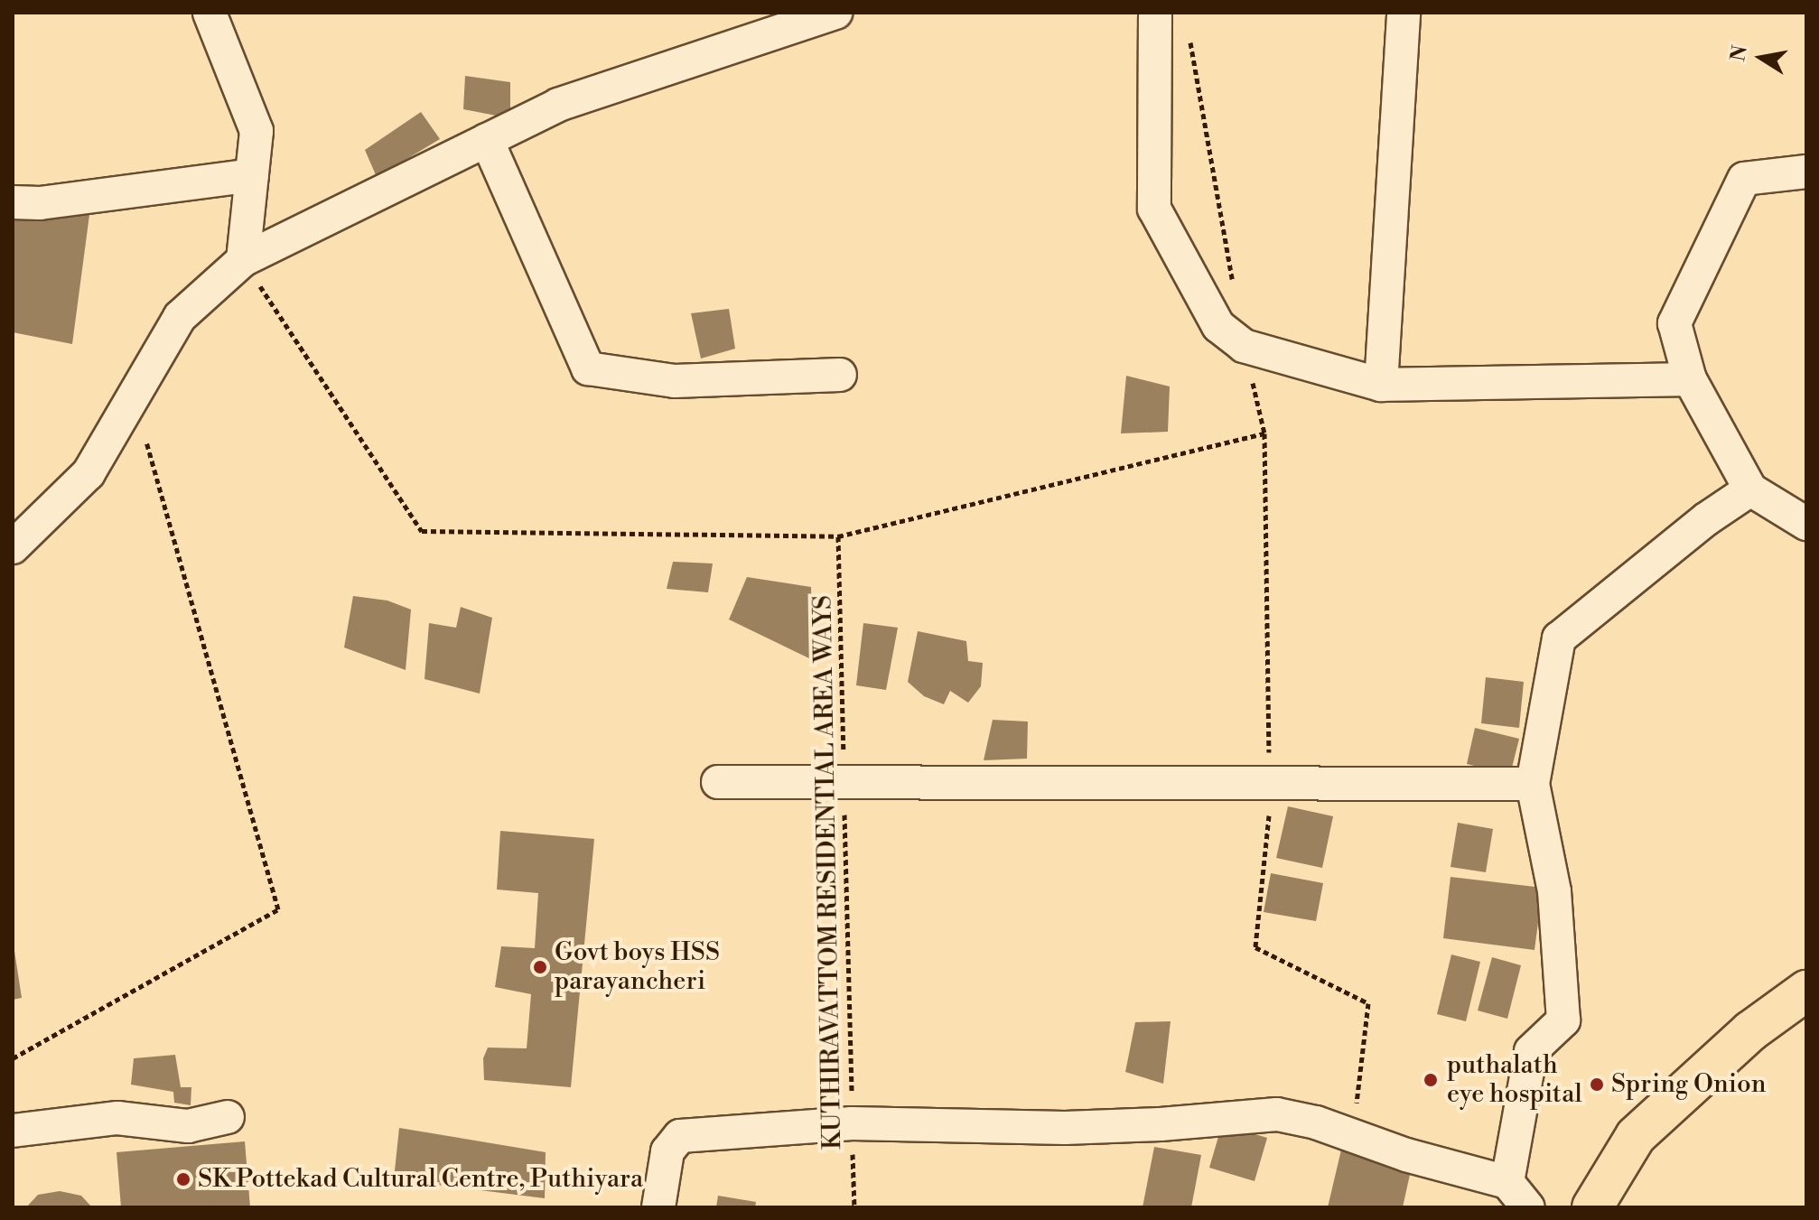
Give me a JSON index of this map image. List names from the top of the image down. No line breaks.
{"streets":{"path":["KUTHIRAVATTOM RESIDENTIAL AREA WAYS"]},"places":["Govt boys HSS parayancheri","puthalath eye hospital","Spring Onion","SK Pottekad Cultural Centre, Puthiyara"],"north":"left"}
